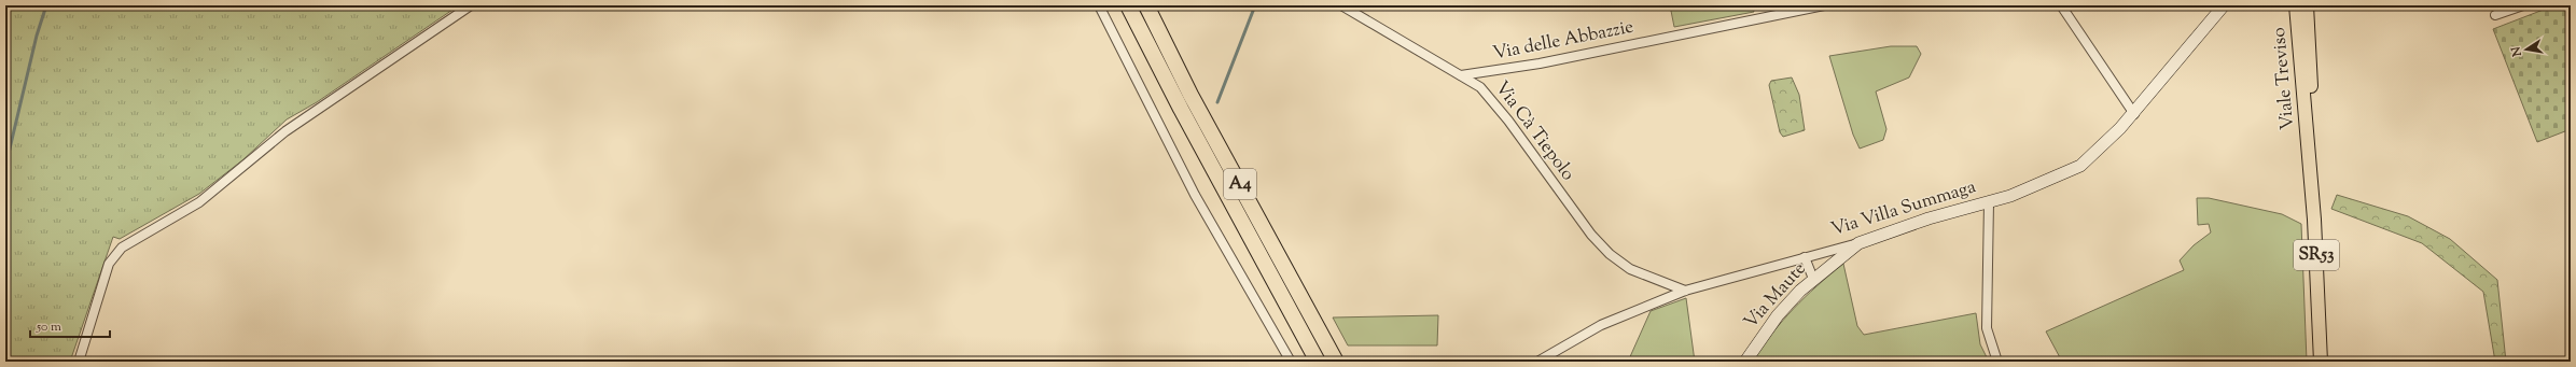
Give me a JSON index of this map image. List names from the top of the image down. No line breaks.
{"streets":{"highway":["A4"],"main road":["Viale Treviso","SR53"],"street":["Via delle Abbazzie","Via Cà Tiepolo","Via Villa Summaga","Via Maute"]},"crossings":[["Via delle Abbazzie","Via Cà Tiepolo"],["Via Cà Tiepolo","Via Villa Summaga"],["Via Villa Summaga","Via Maute"]],"scale_bar":"50 m","north":"left"}
